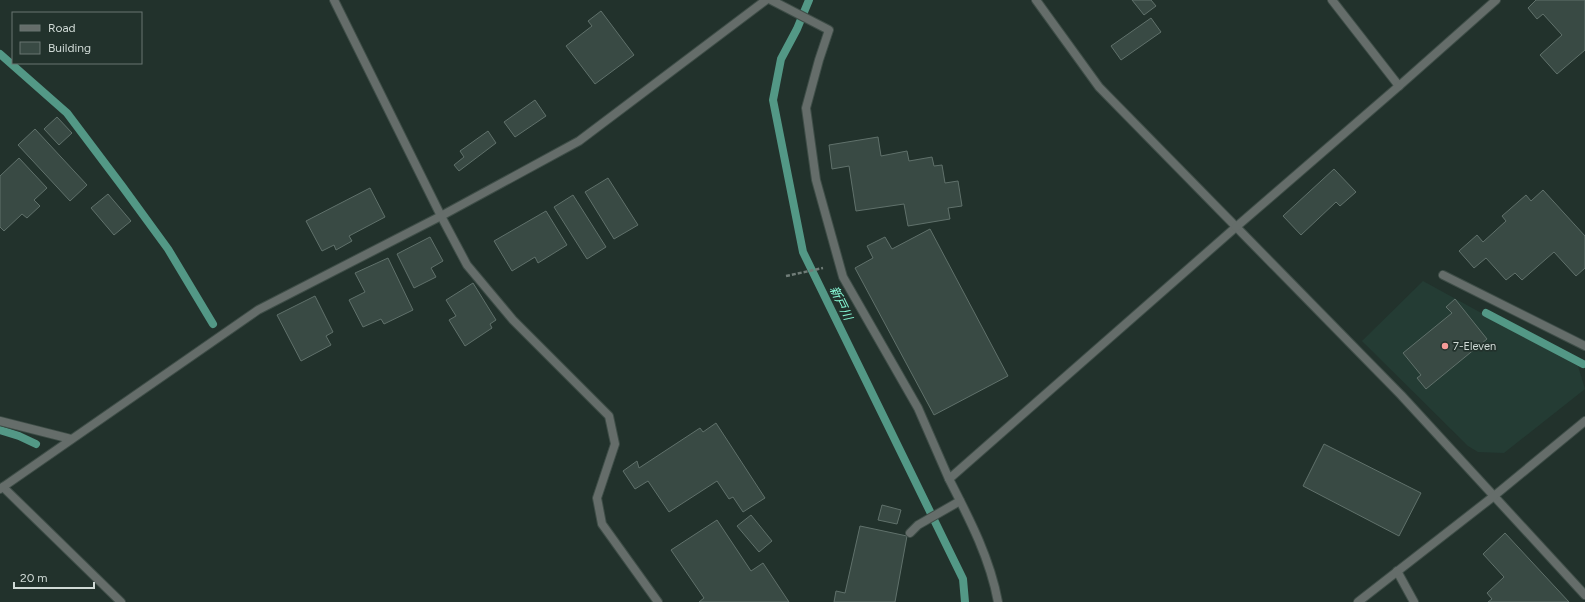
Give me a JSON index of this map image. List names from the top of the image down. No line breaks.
{"water":["新戸川"],"places":["7-Eleven"],"legend":["Road","Building"],"scale_bar":"20 m"}
